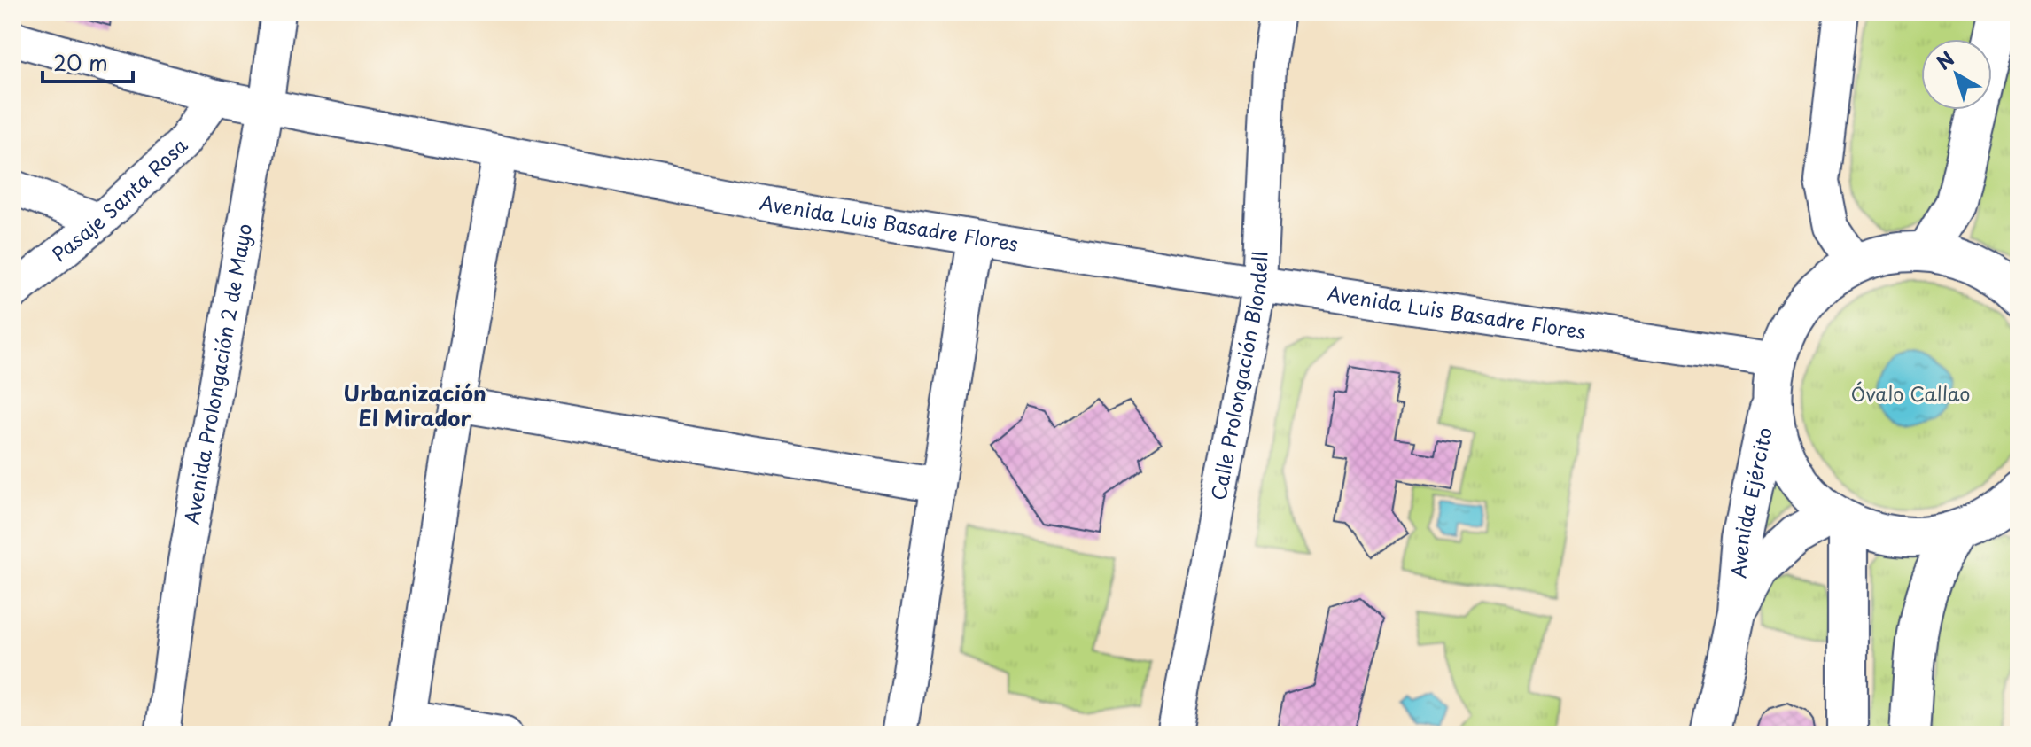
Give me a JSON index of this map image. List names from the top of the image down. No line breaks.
{"streets":{"main road":["Avenida Ejército"],"street":["Pasaje Santa Rosa","Avenida Luis Basadre Flores","Avenida Prolongación 2 de Mayo","Calle Prolongación Blondell"]},"crossings":[["Pasaje Santa Rosa","Avenida Luis Basadre Flores"],["Avenida Luis Basadre Flores","Avenida Prolongación 2 de Mayo"],["Avenida Luis Basadre Flores","Calle Prolongación Blondell"],["Avenida Luis Basadre Flores","Avenida Ejército"]],"districts":["Urbanización El Mirador"],"parks":["Óvalo Callao"],"scale_bar":"20 m","north":"top left"}
